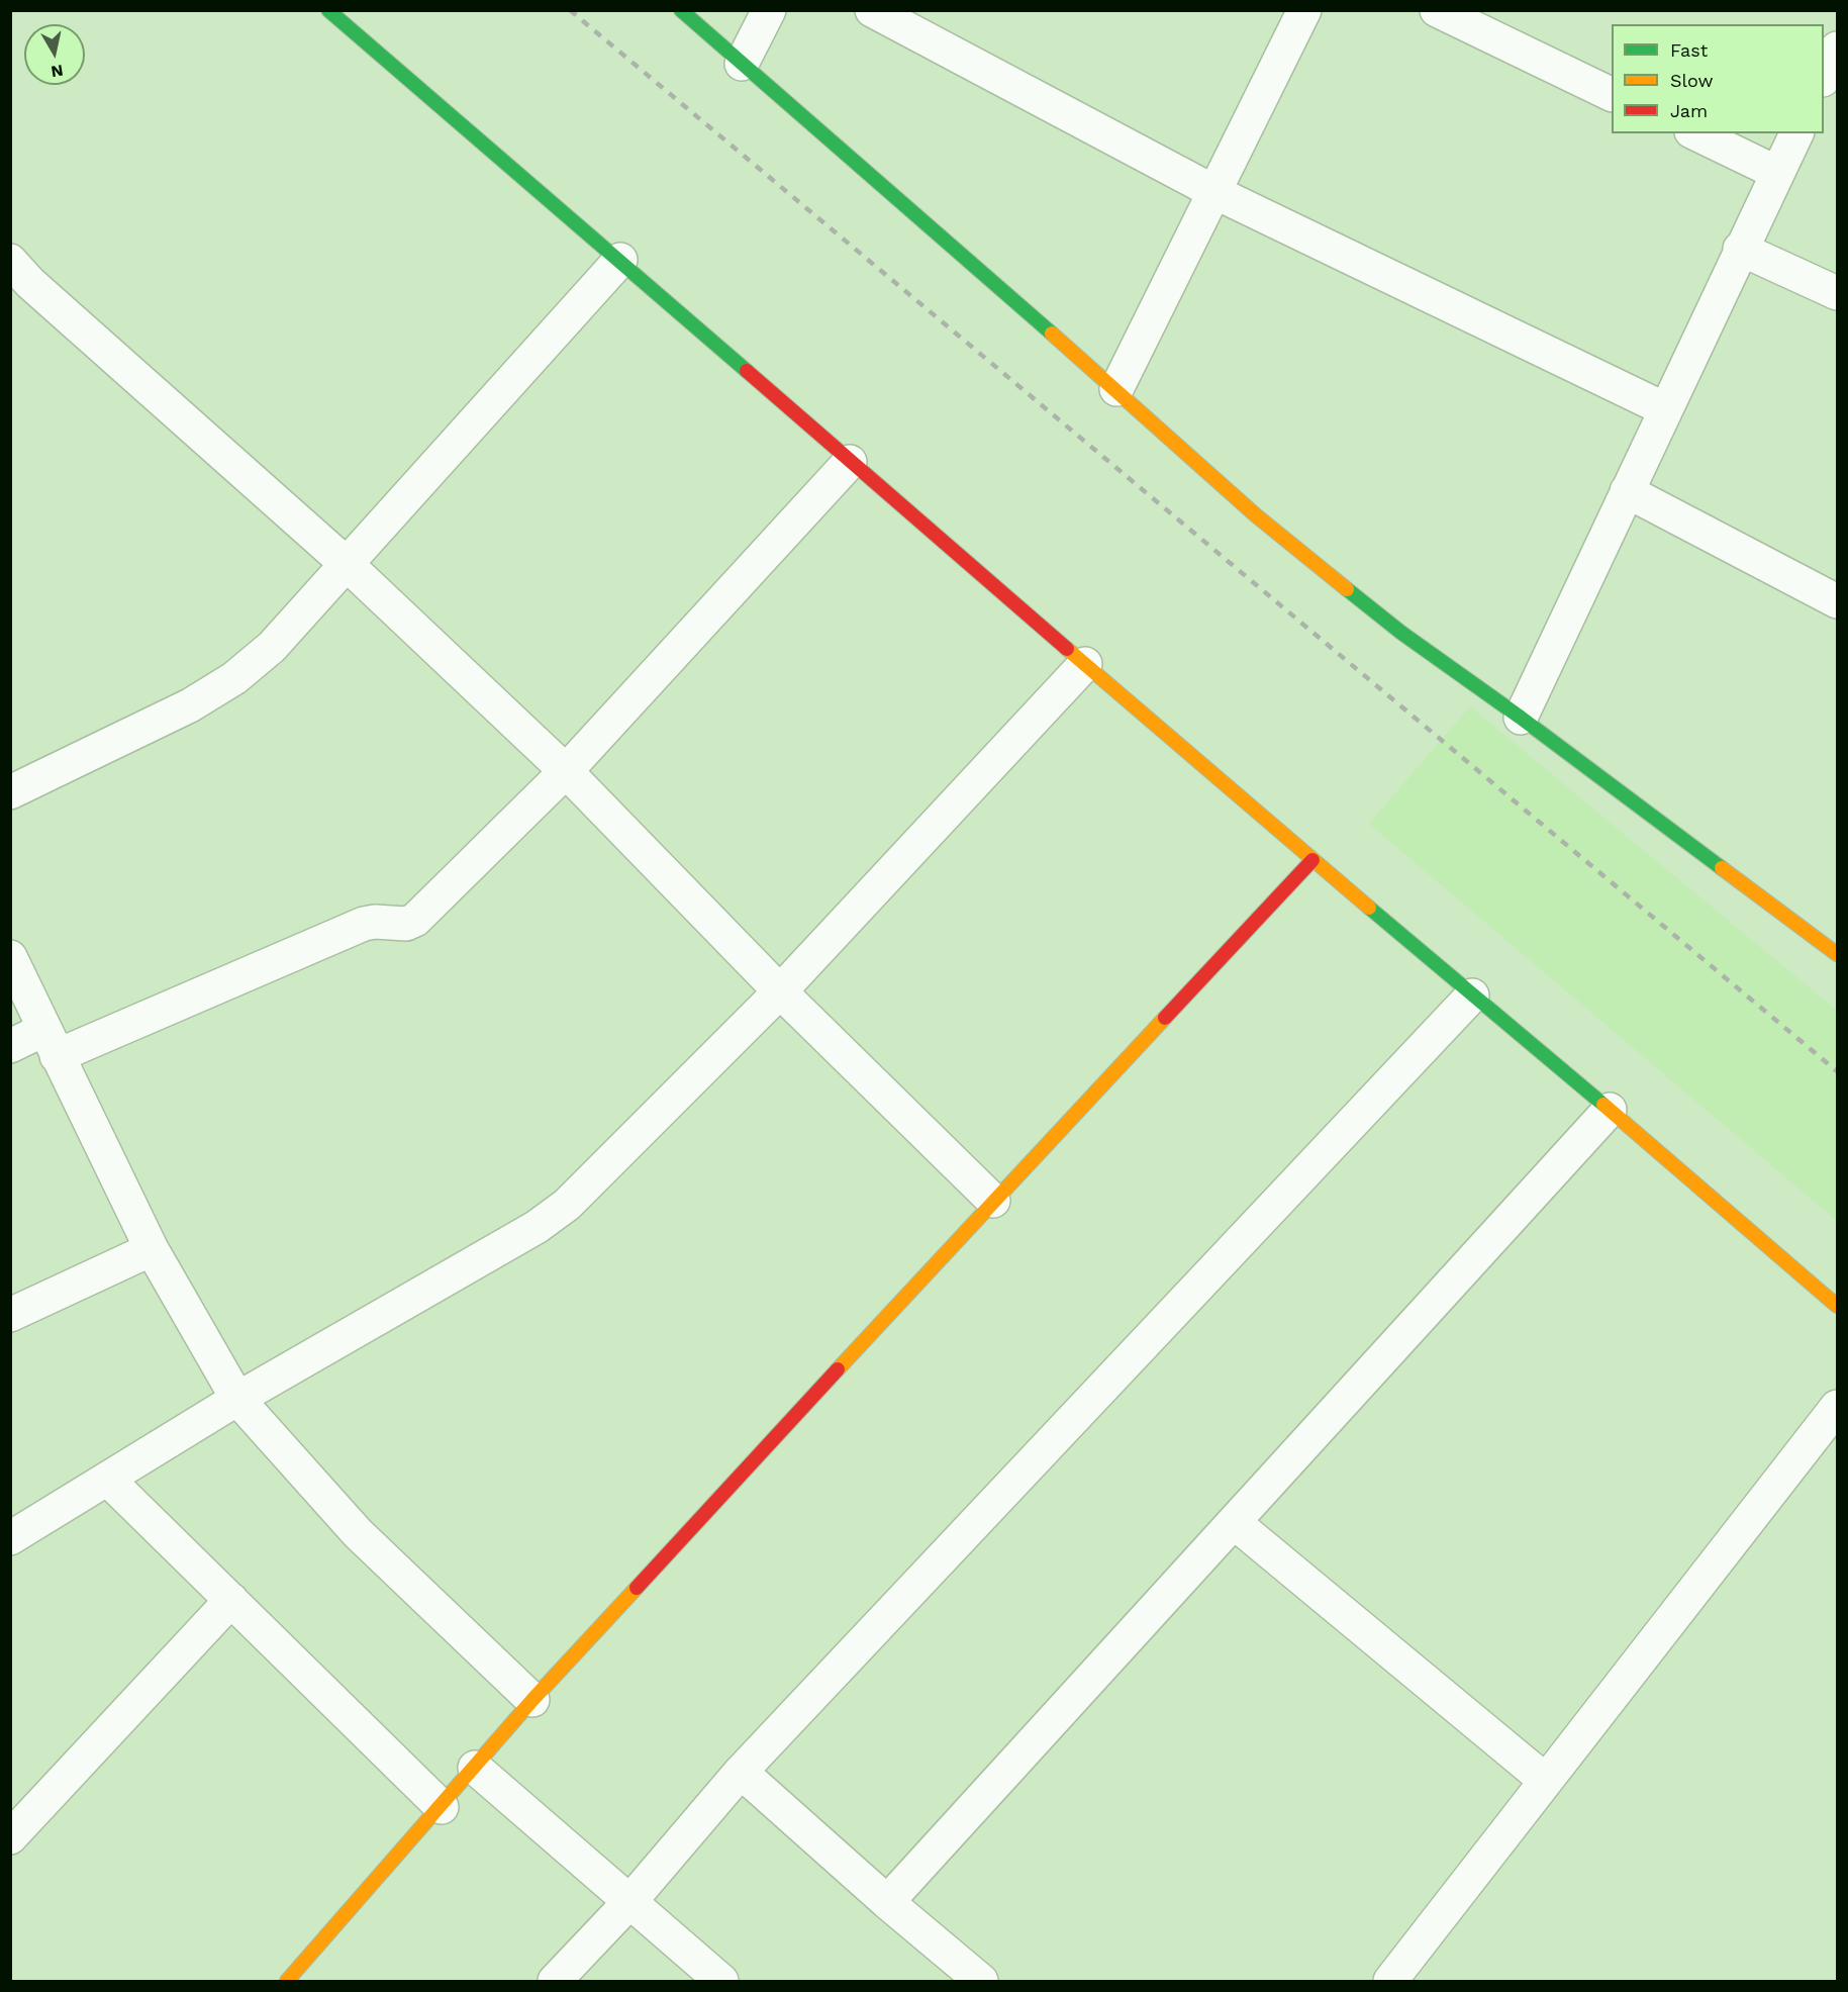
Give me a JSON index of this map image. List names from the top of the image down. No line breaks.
{"legend":["Fast","Slow","Jam"],"north":"bottom"}
